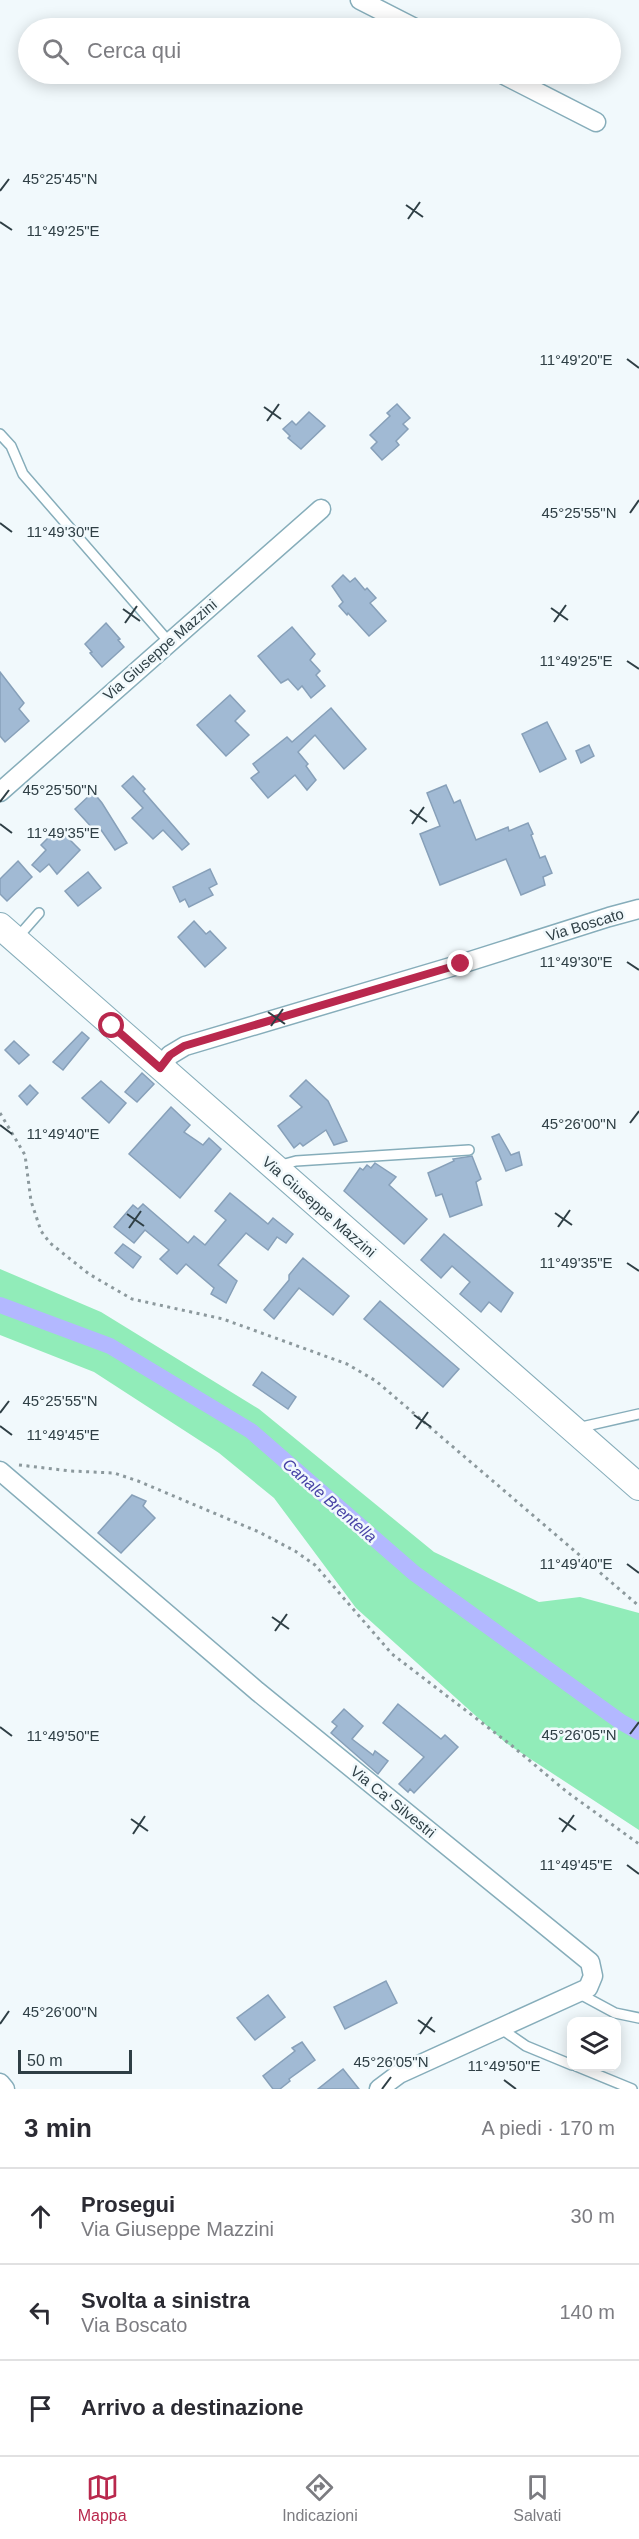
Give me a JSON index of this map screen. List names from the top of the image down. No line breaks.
{"streets":{"main road":["Via Giuseppe Mazzini"],"street":["Via Boscato","Via Ca' Silvestri"]},"crossings":[["Via Giuseppe Mazzini","Via Boscato"]],"water":["Canale Brentella"],"scale_bar":"50 m","page":{"search":"Cerca qui","scale":"50 m","heading":["3 min","A piedi · 170 m"],"list":[["Prosegui","Via Giuseppe Mazzini","30 m"],["Svolta a sinistra","Via Boscato","140 m"],"Arrivo a destinazione"],"nav":["Mappa","Indicazioni","Salvati"]},"coordinates":["45°25'45\"N","11°49'25\"E","11°49'20\"E","45°25'55\"N","11°49'30\"E","45°25'50\"N","11°49'35\"E","45°26'00\"N","11°49'40\"E","11°49'45\"E","45°26'05\"N","11°49'50\"E"]}
